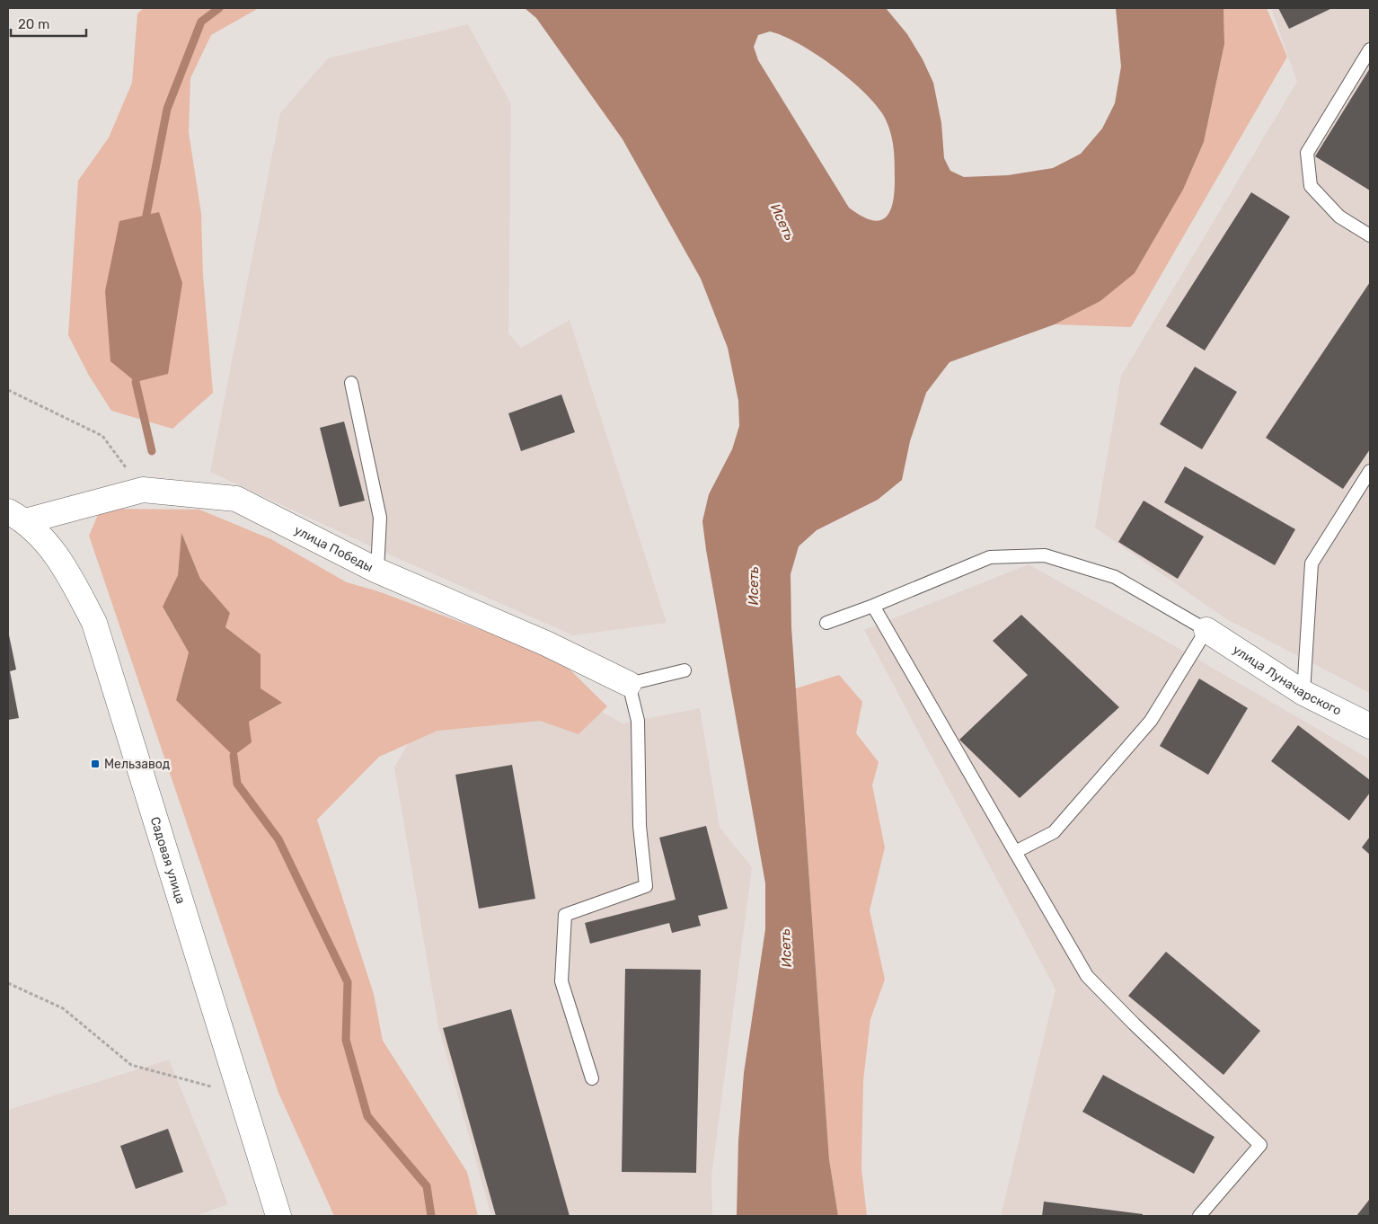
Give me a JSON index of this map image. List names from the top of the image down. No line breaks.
{"streets":{"street":["улица Победы","улица Луначарского","Садовая улица"]},"crossings":[["улица Победы","Садовая улица"]],"water":["Исеть"],"places":{"transit":["Мельзавод"]},"scale_bar":"20 m"}
